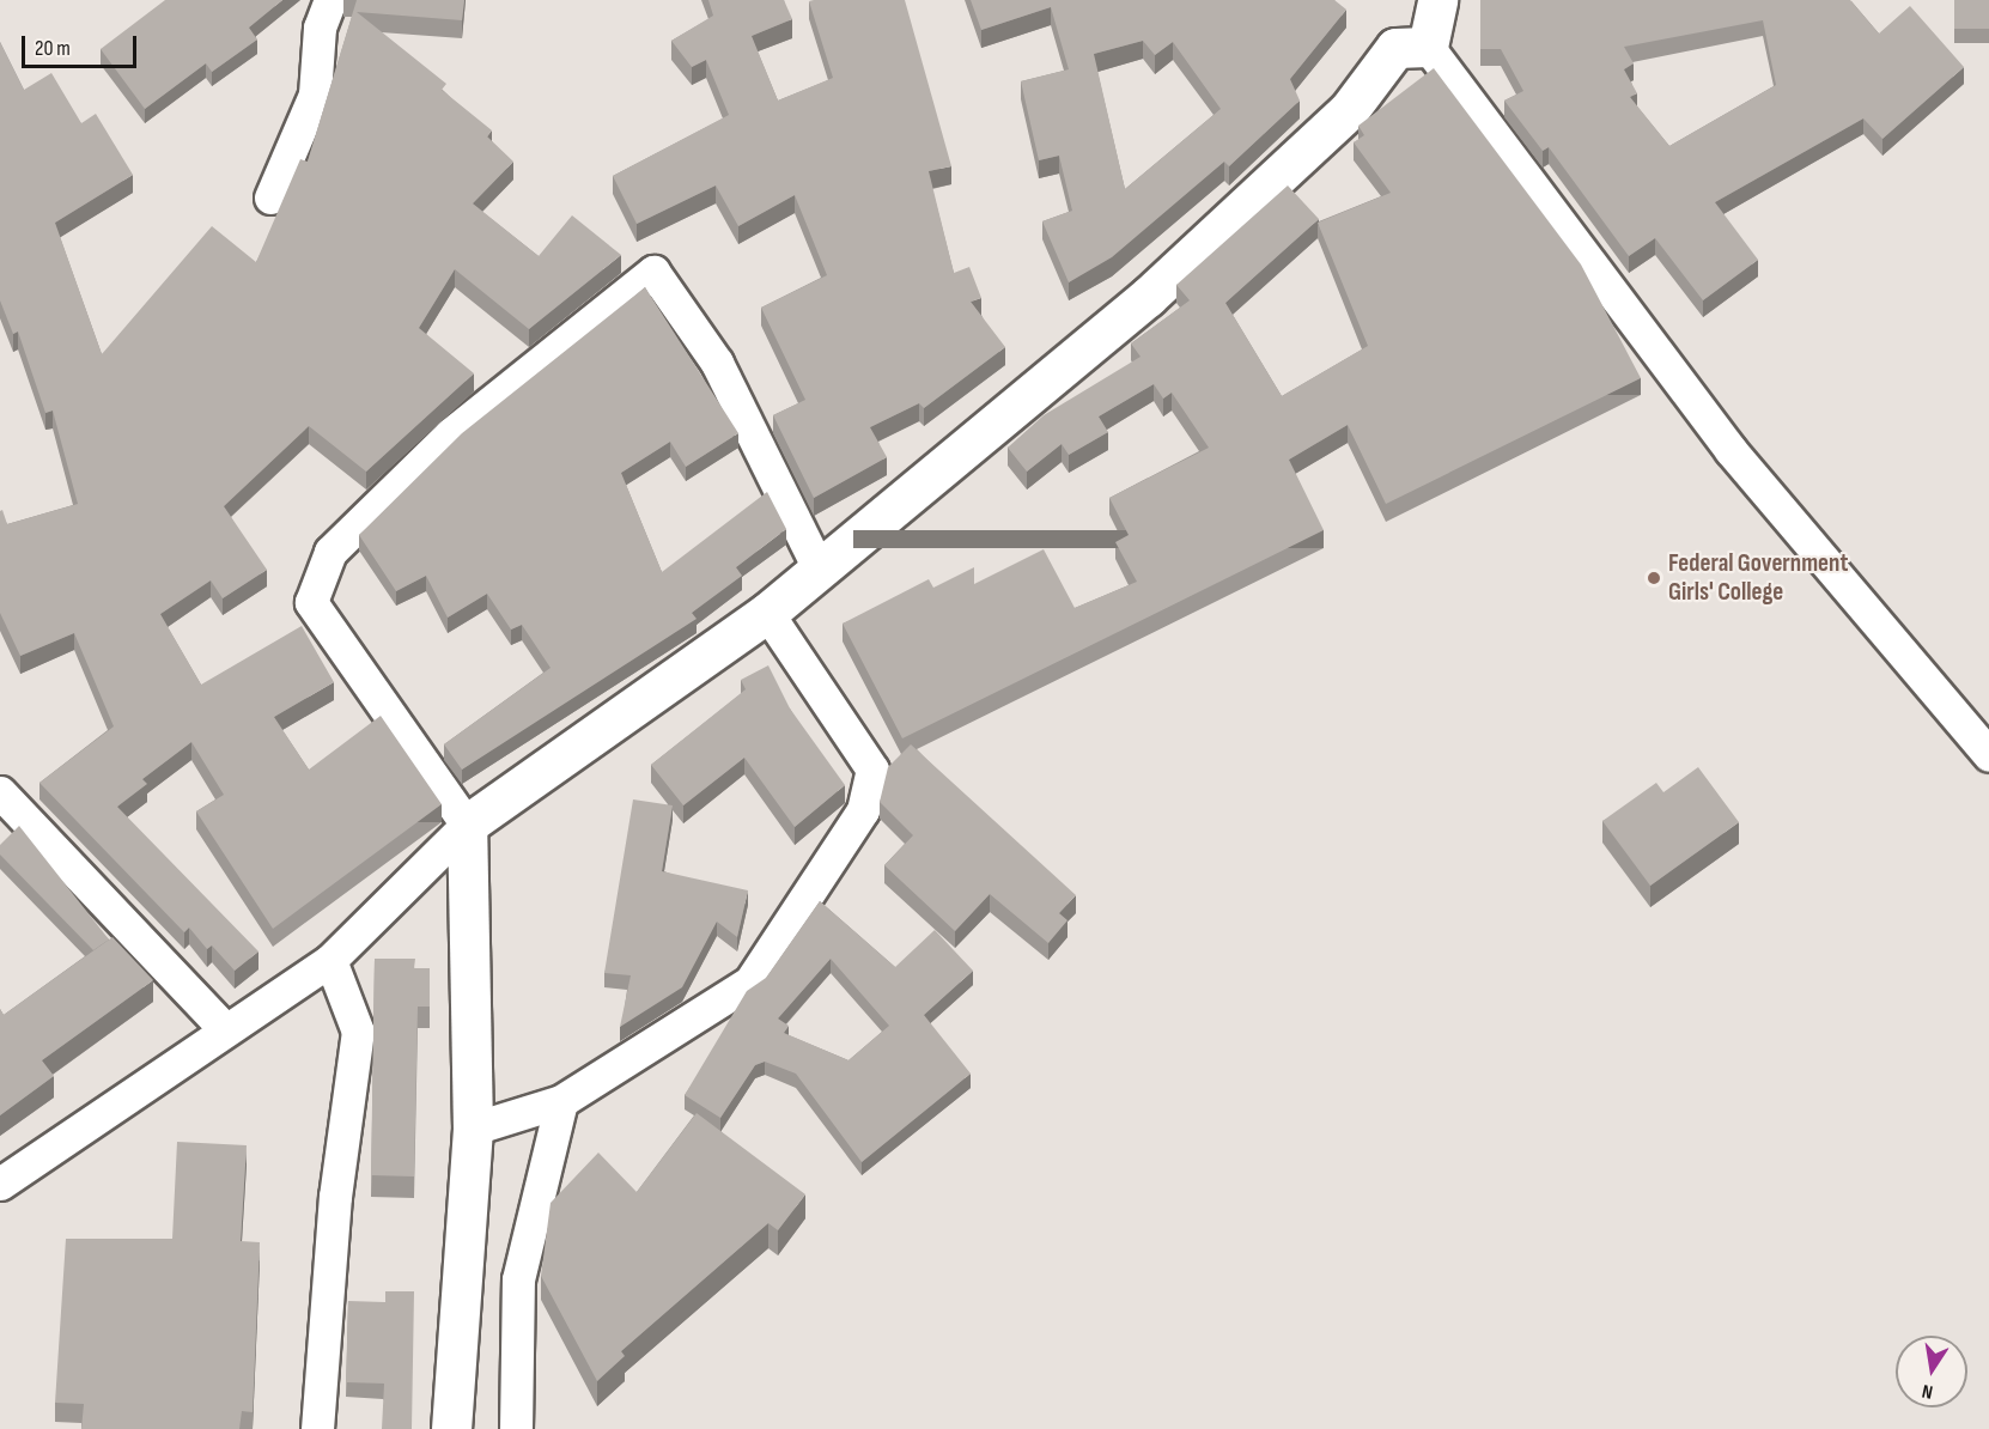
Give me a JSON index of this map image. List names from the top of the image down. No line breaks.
{"places":["Federal Government Girls' College"],"scale_bar":"20 m","north":"bottom"}
